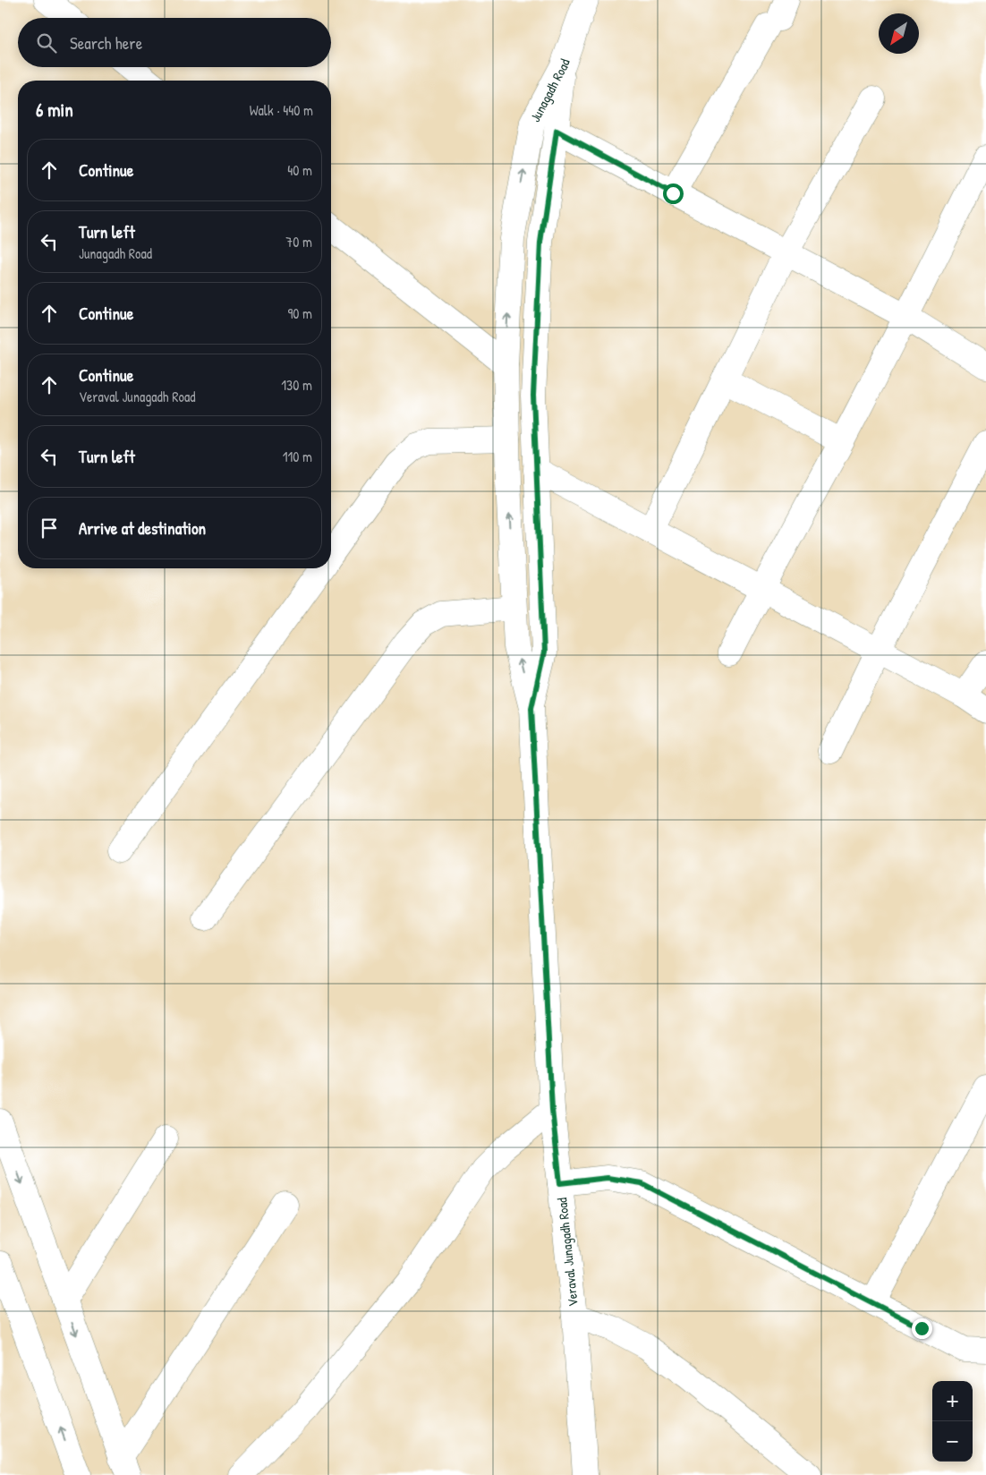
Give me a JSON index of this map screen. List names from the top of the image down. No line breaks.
{"streets":{"main road":["Junagadh Road","Veraval Junagadh Road"]},"crossings":[["Junagadh Road","Veraval Junagadh Road"]],"north":"bottom left","page":{"search":"Search here","heading":["6 min","Walk · 440 m"],"list":[["Continue","40 m"],["Turn left","Junagadh Road","70 m"],["Continue","90 m"],["Continue","Veraval Junagadh Road","130 m"],["Turn left","110 m"],"Arrive at destination"],"map_buttons":["+","−"]}}
